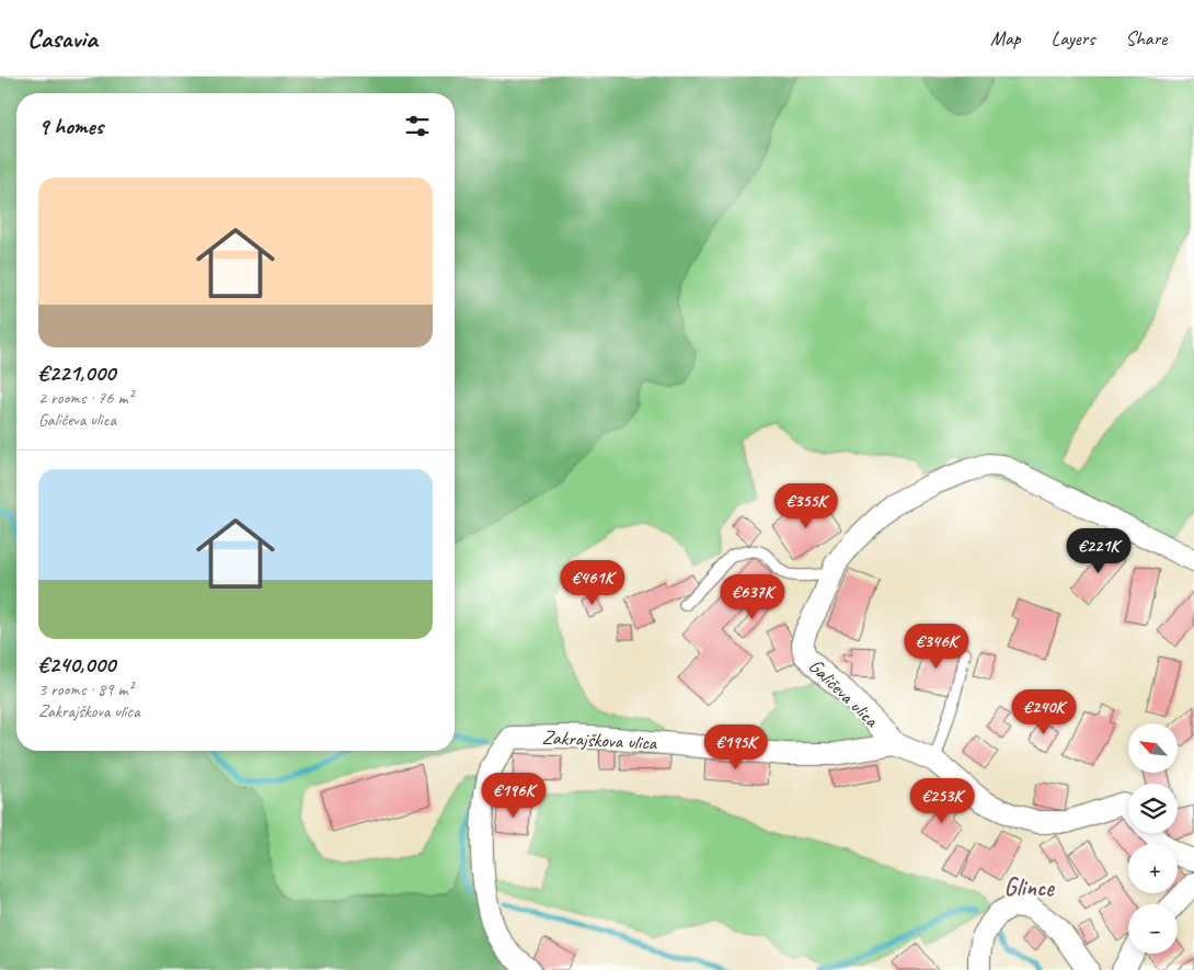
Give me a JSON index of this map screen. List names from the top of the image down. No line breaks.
{"streets":{"street":["Galičeva ulica","Zakrajškova ulica"]},"crossings":[["Galičeva ulica","Zakrajškova ulica"]],"districts":["Glince"],"north":"top left","page":{"header":"Casavia","nav":["Map","Layers","Share"],"heading":"9 homes","list":[{"name":"€221,000","note":"2 rooms · 76 m² · Galičeva ulica"},{"name":"€240,000","note":"3 rooms · 89 m² · Zakrajškova ulica"}],"price":["€355K","€221K","€461K","€637K","€346K","€240K","€195K","€196K","€253K"],"map_buttons":["+","−"]}}
